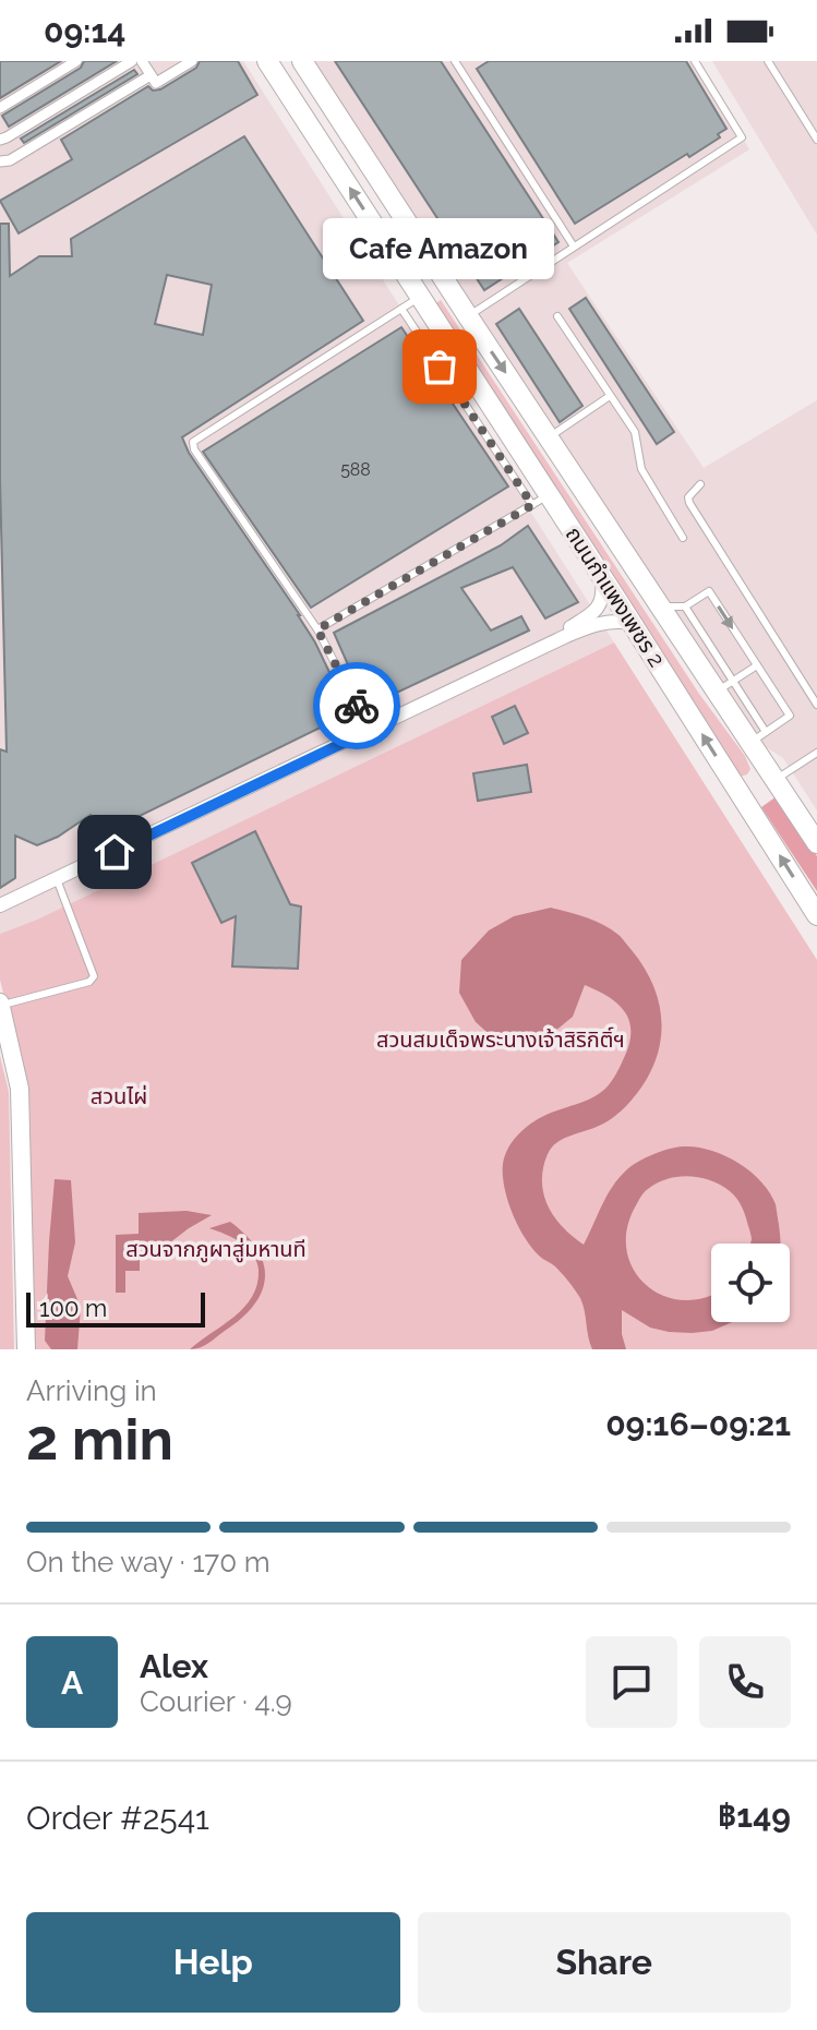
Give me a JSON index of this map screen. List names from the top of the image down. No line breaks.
{"streets":{"main road":["ถนนกำแพงเพชร 2"]},"parks":["สวนสมเด็จพระนางเจ้าสิริกิติ์ฯ","สวนไผ่","สวนจากภูผาสู่มหานที"],"places":["Cafe Amazon"],"house_numbers":["588"],"scale_bar":"100 m","page":{"status":"09:14","bubble":"Cafe Amazon","scale":"100 m","heading":["2 min","Arriving in","09:16–09:21"],"panel":["Alex","Courier · 4.9","Order #2541","฿149"],"bar":"On the way · 170 m","round":"A","buttons":["Help","Share"]}}
